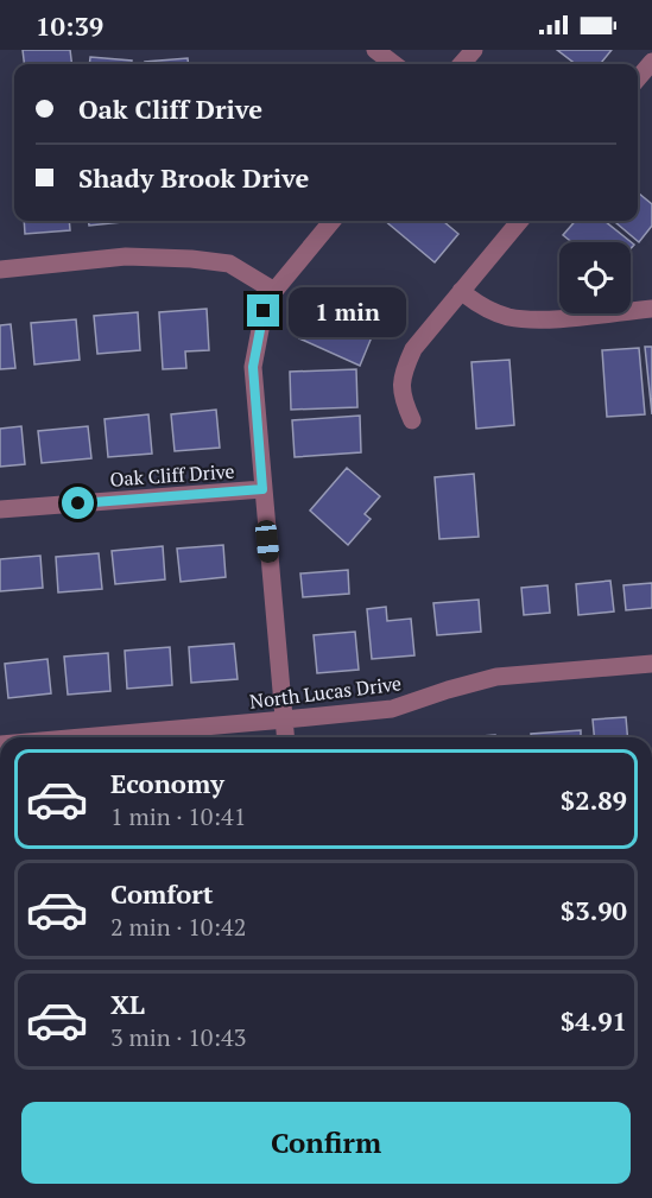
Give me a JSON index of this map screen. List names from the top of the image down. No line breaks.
{"streets":{"street":["Oak Cliff Drive","North Lucas Drive"]},"page":{"status":"10:39","banner":["Oak Cliff Drive","Shady Brook Drive"],"bubble":"1 min","list":[{"name":"Economy","note":"1 min · 10:41","value":"$2.89"},{"name":"Comfort","note":"2 min · 10:42","value":"$3.90"},{"name":"XL","note":"3 min · 10:43","value":"$4.91"}],"buttons":"Confirm"}}
